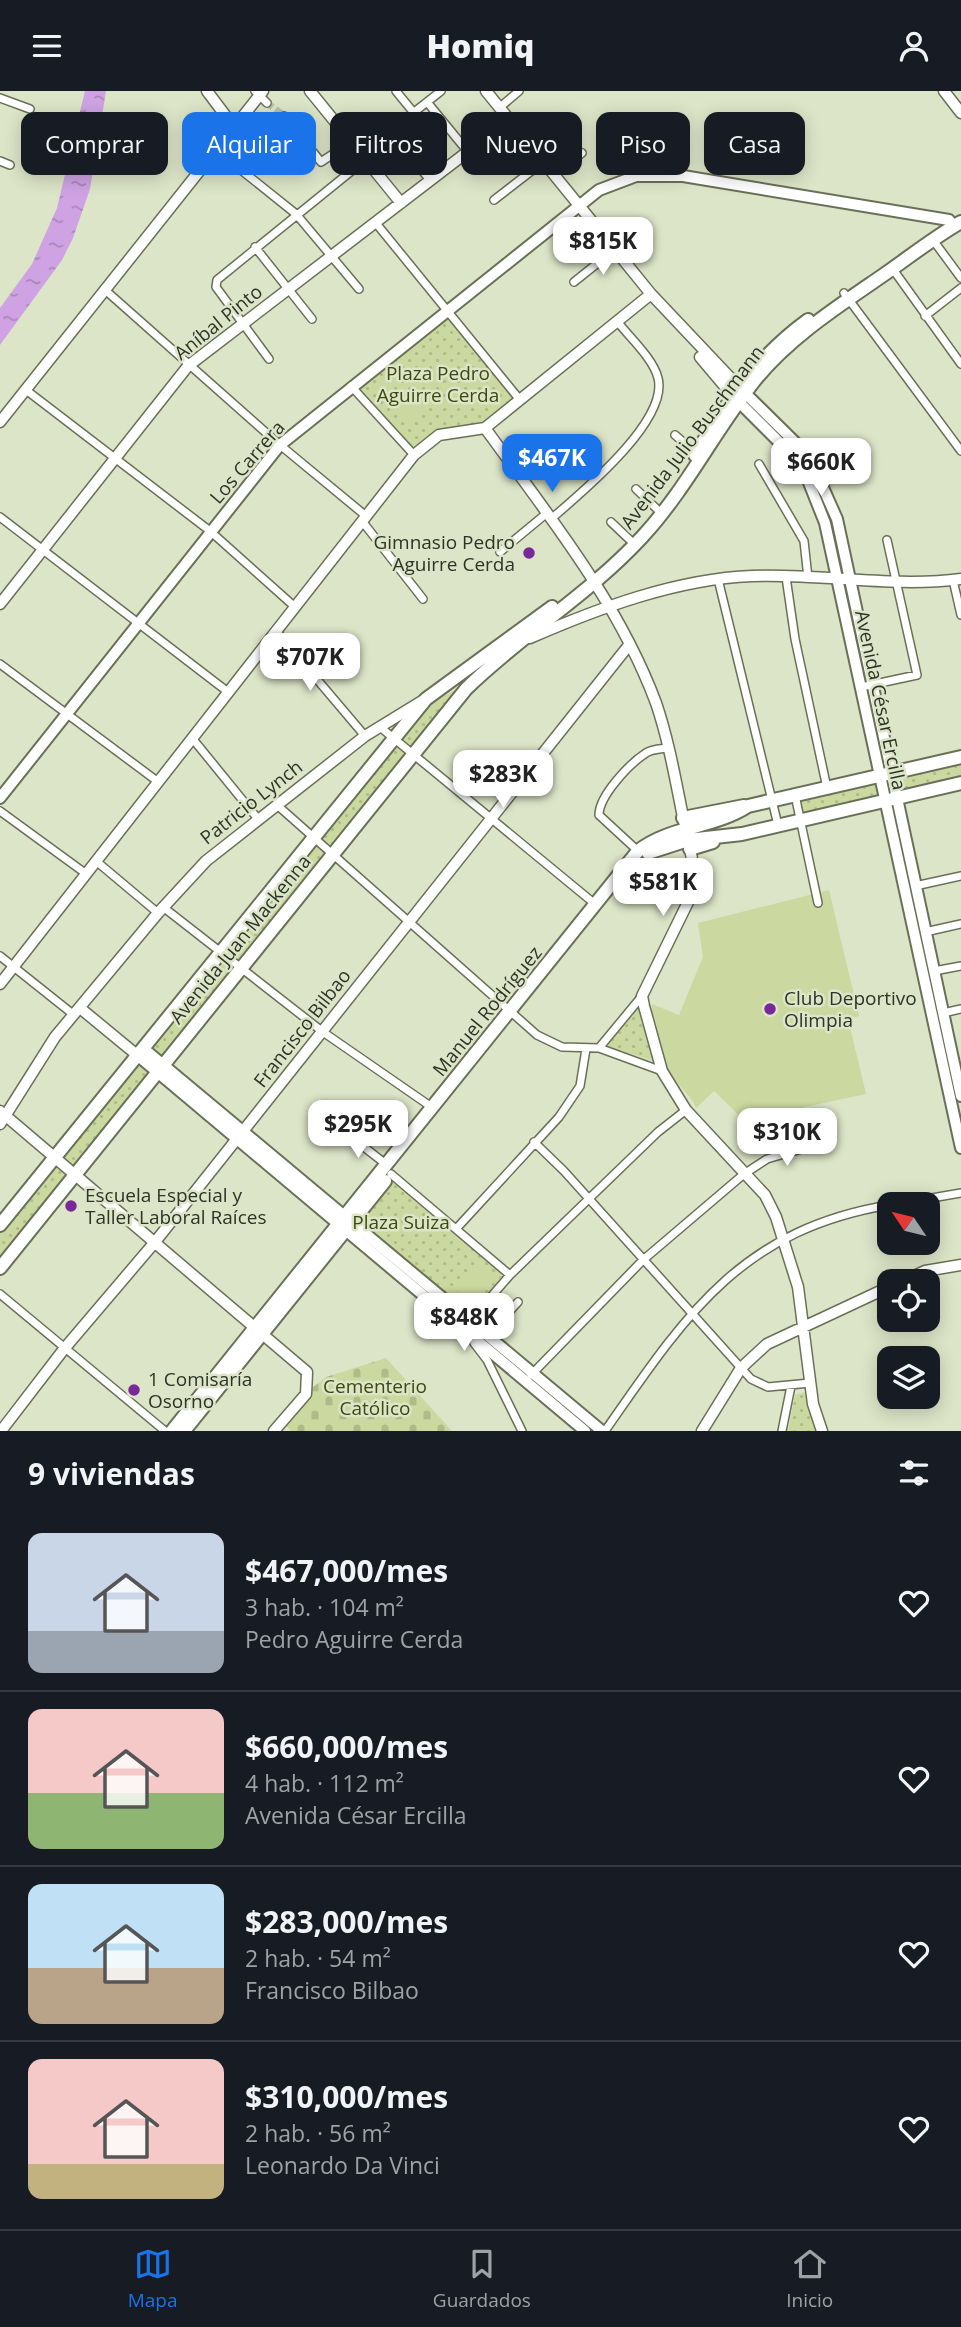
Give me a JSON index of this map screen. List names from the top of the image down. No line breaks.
{"streets":{"main road":["Avenida Julio Buschmann","Los Carrera","Avenida César Ercilla","Patricio Lynch","Avenida Juan Mackenna","Manuel Rodríguez"],"street":["Aníbal Pinto","Francisco Bilbao"]},"crossings":[["Avenida Julio Buschmann","Los Carrera"],["Avenida Julio Buschmann","Avenida César Ercilla"],["Avenida Julio Buschmann","Patricio Lynch"],["Avenida Julio Buschmann","Avenida Juan Mackenna"],["Los Carrera","Avenida César Ercilla"],["Avenida César Ercilla","Avenida Juan Mackenna"],["Patricio Lynch","Avenida Juan Mackenna"]],"parks":["Plaza Pedro Aguirre Cerda","Plaza Suiza","Cementerio Católico"],"places":["Gimnasio Pedro Aguirre Cerda","Club Deportivo Olimpia","Escuela Especial y Taller Laboral Raíces","1 Comisaría Osorno"],"north":"top left","page":{"header":"Homiq","chip":["Comprar","Alquilar","Filtros","Nuevo","Piso","Casa"],"price":["$815K","$467K","$660K","$707K","$283K","$581K","$295K","$310K","$848K"],"heading":"9 viviendas","list":[{"name":"$467,000/mes","note":"3 hab. · 104 m² · Pedro Aguirre Cerda"},{"name":"$660,000/mes","note":"4 hab. · 112 m² · Avenida César Ercilla"},{"name":"$283,000/mes","note":"2 hab. · 54 m² · Francisco Bilbao"},{"name":"$310,000/mes","note":"2 hab. · 56 m² · Leonardo Da Vinci"}],"tabs":["Mapa","Guardados","Inicio"]}}
